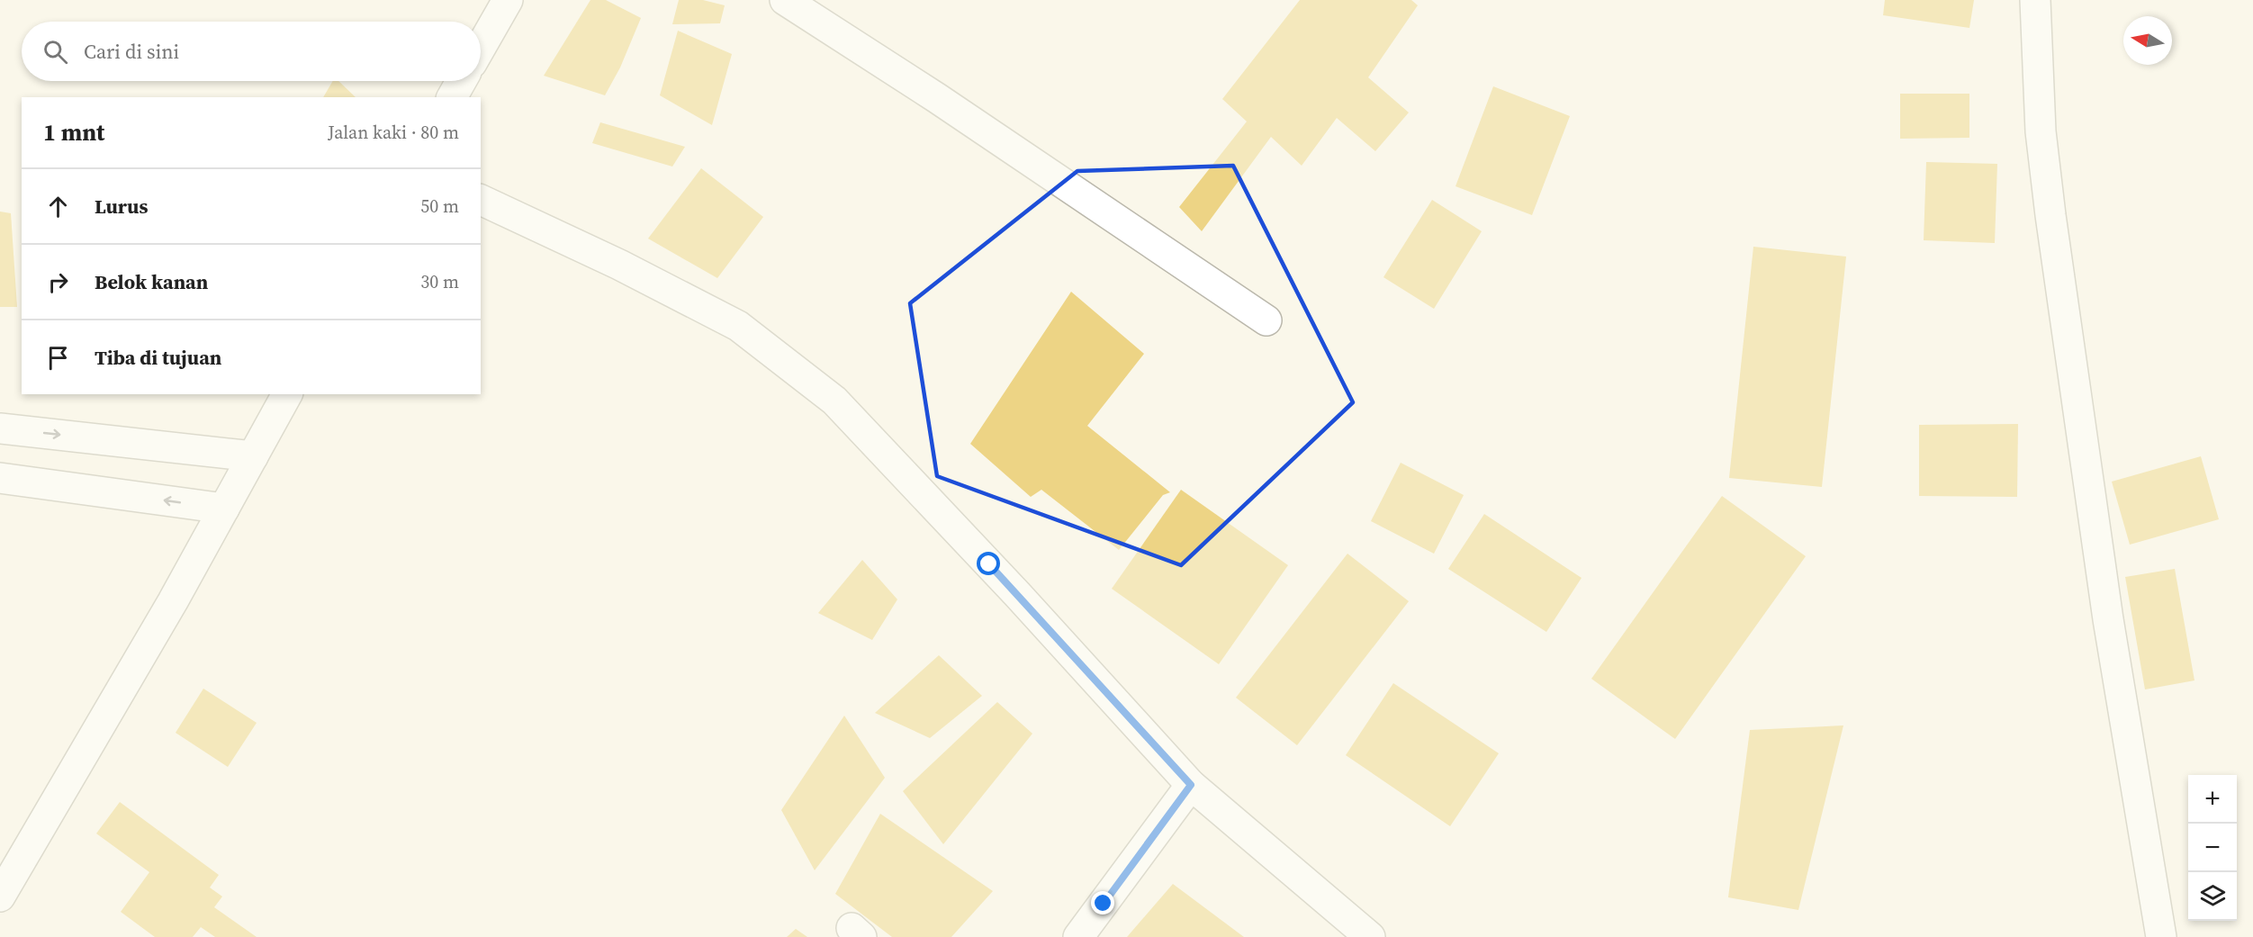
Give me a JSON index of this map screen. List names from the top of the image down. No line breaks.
{"north":"left","page":{"search":"Cari di sini","heading":["1 mnt","Jalan kaki · 80 m"],"list":[["Lurus","50 m"],["Belok kanan","30 m"],"Tiba di tujuan"],"map_buttons":["+","−"]}}
